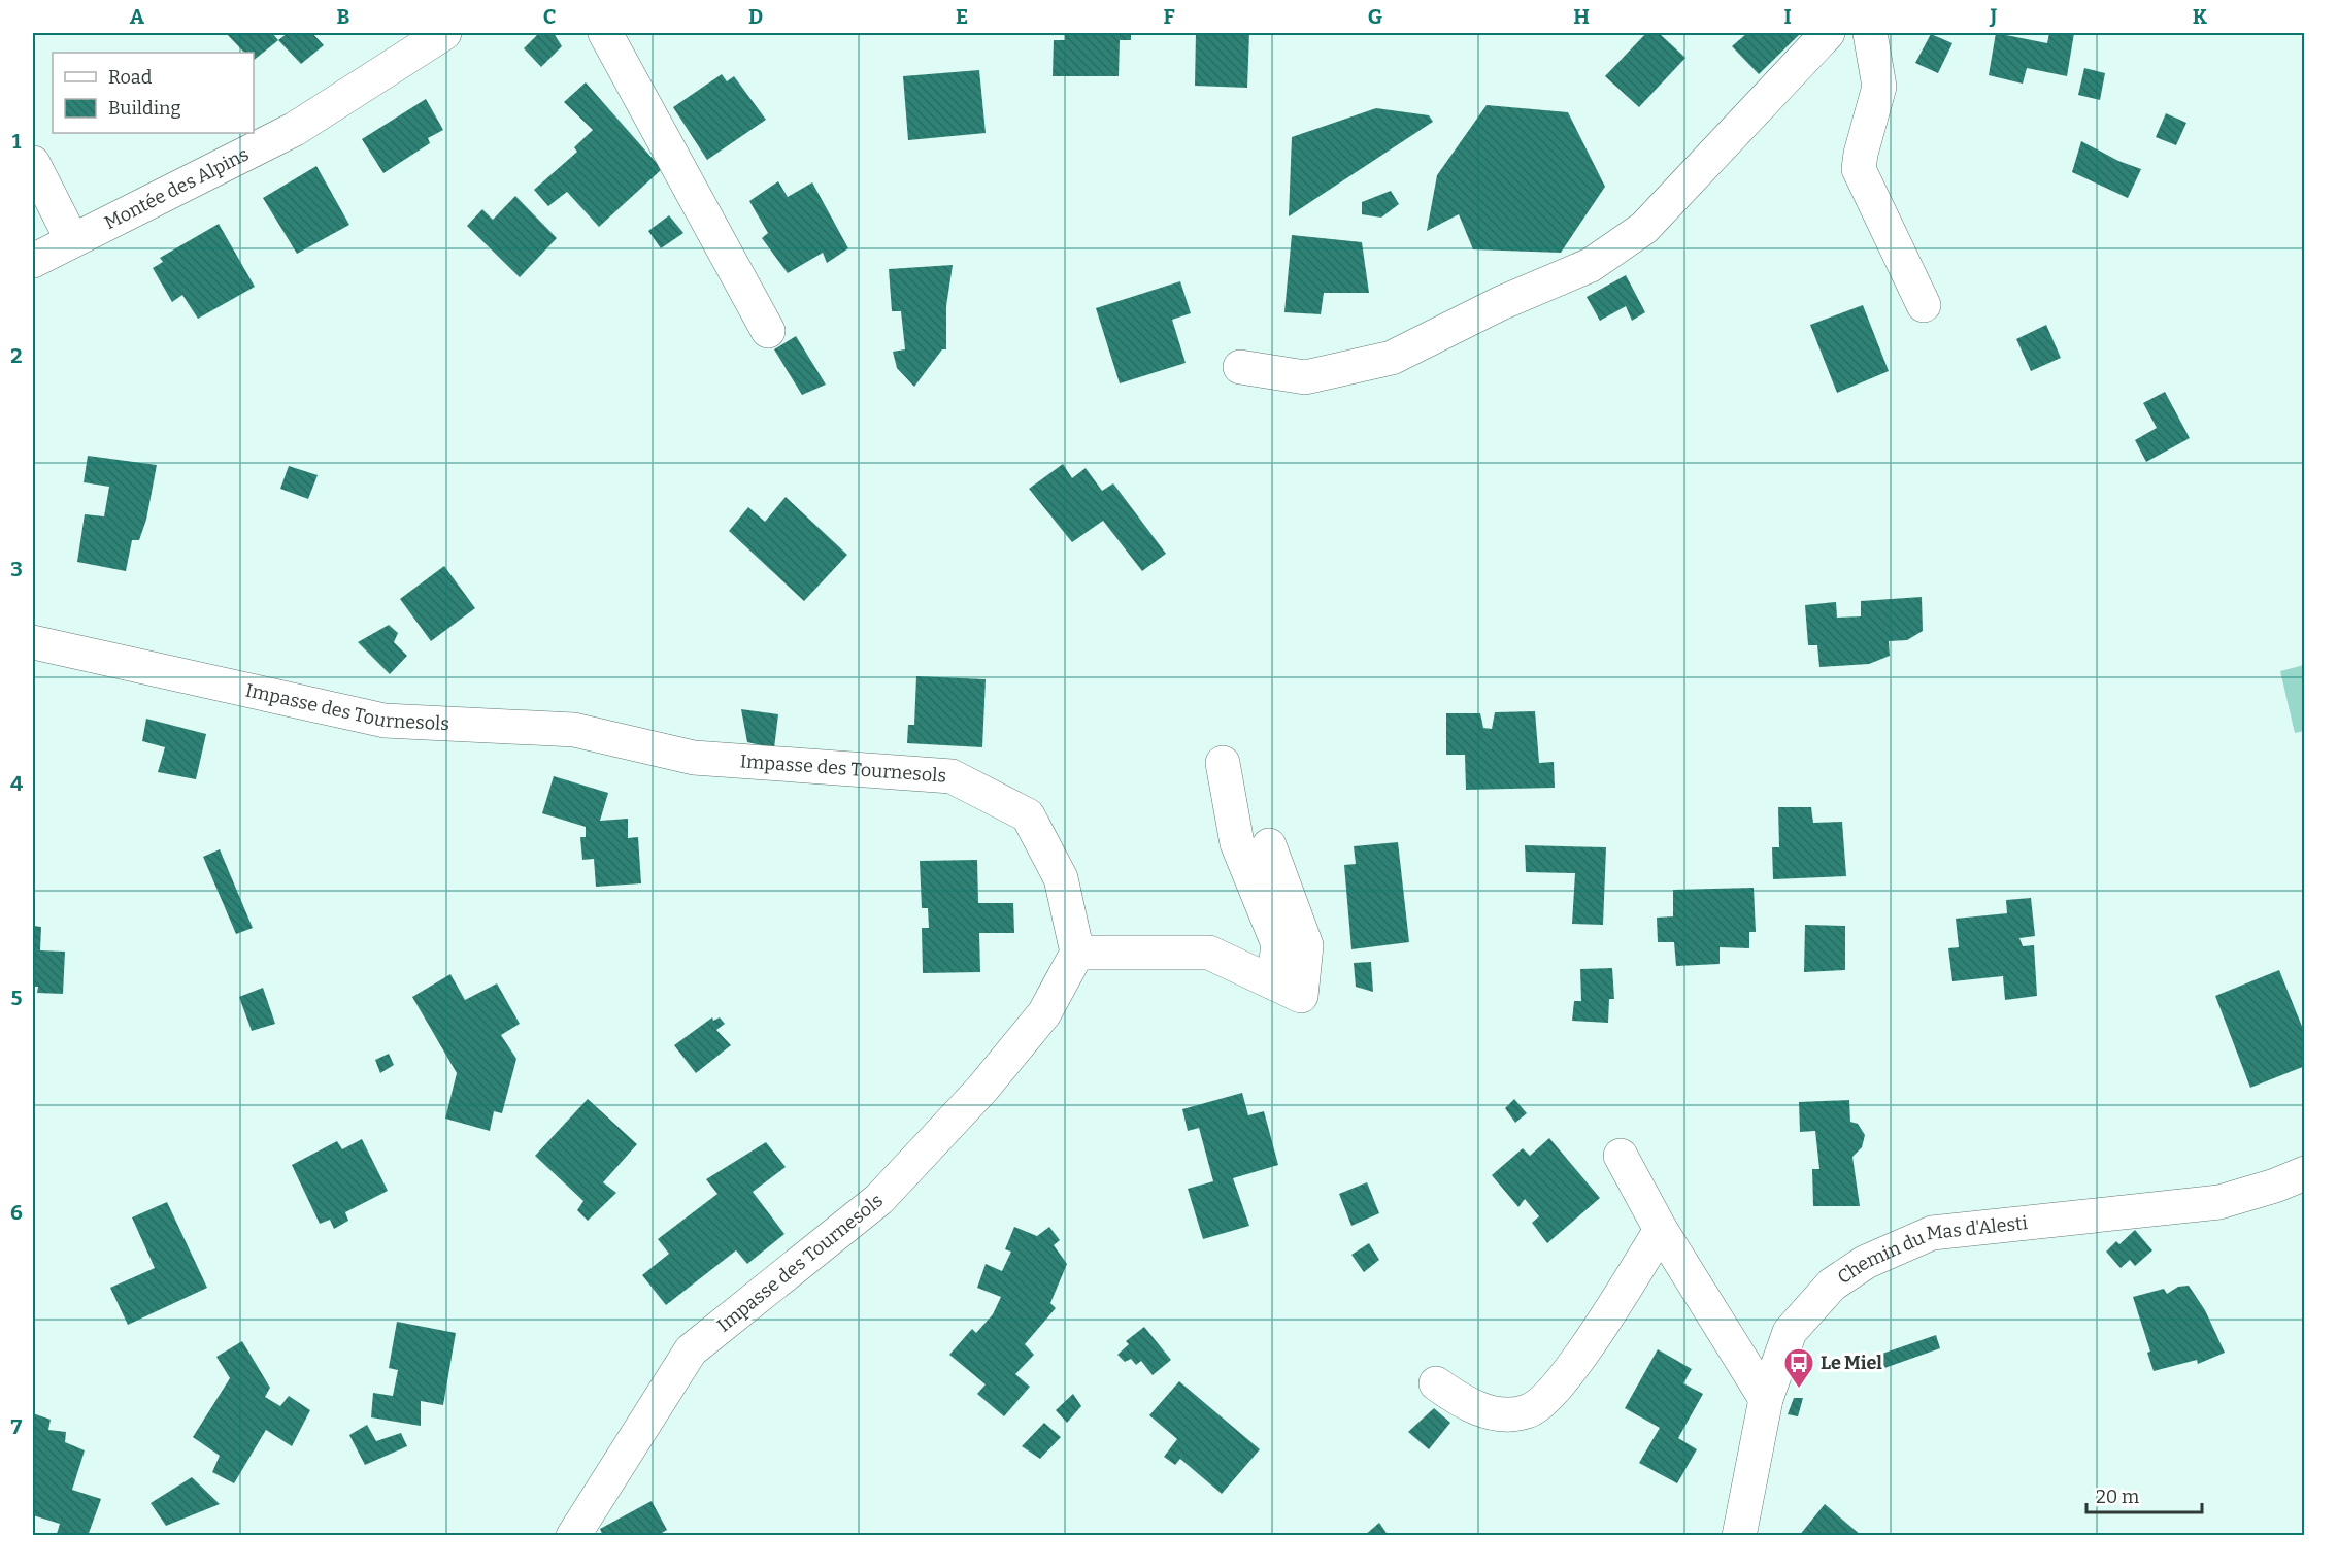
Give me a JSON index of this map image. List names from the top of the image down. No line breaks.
{"streets":{"street":["Montée des Alpins","Impasse des Tournesols","Chemin du Mas d'Alesti"]},"places":{"bus stop":["Le Miel"]},"legend":["Road","Building"],"scale_bar":"20 m","grid":{"columns":["A","B","C","D","E","F","G","H","I","J","K"],"rows":["1","2","3","4","5","6","7"]}}
